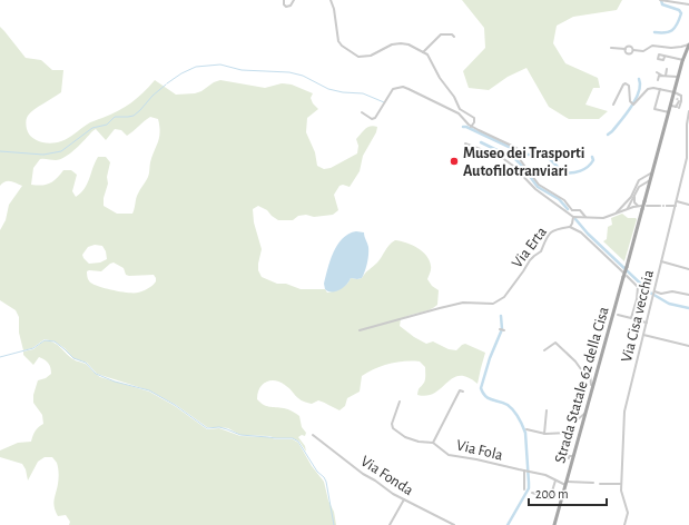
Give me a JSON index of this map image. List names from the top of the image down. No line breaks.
{"streets":{"main road":["Strada Statale 62 della Cisa"],"street":["Via Erta","Via Cisa vecchia","Via Fola","Via Fonda"]},"crossings":[["Strada Statale 62 della Cisa","Via Fola"]],"places":["Museo dei Trasporti Autofilotranviari"],"scale_bar":"200 m"}
